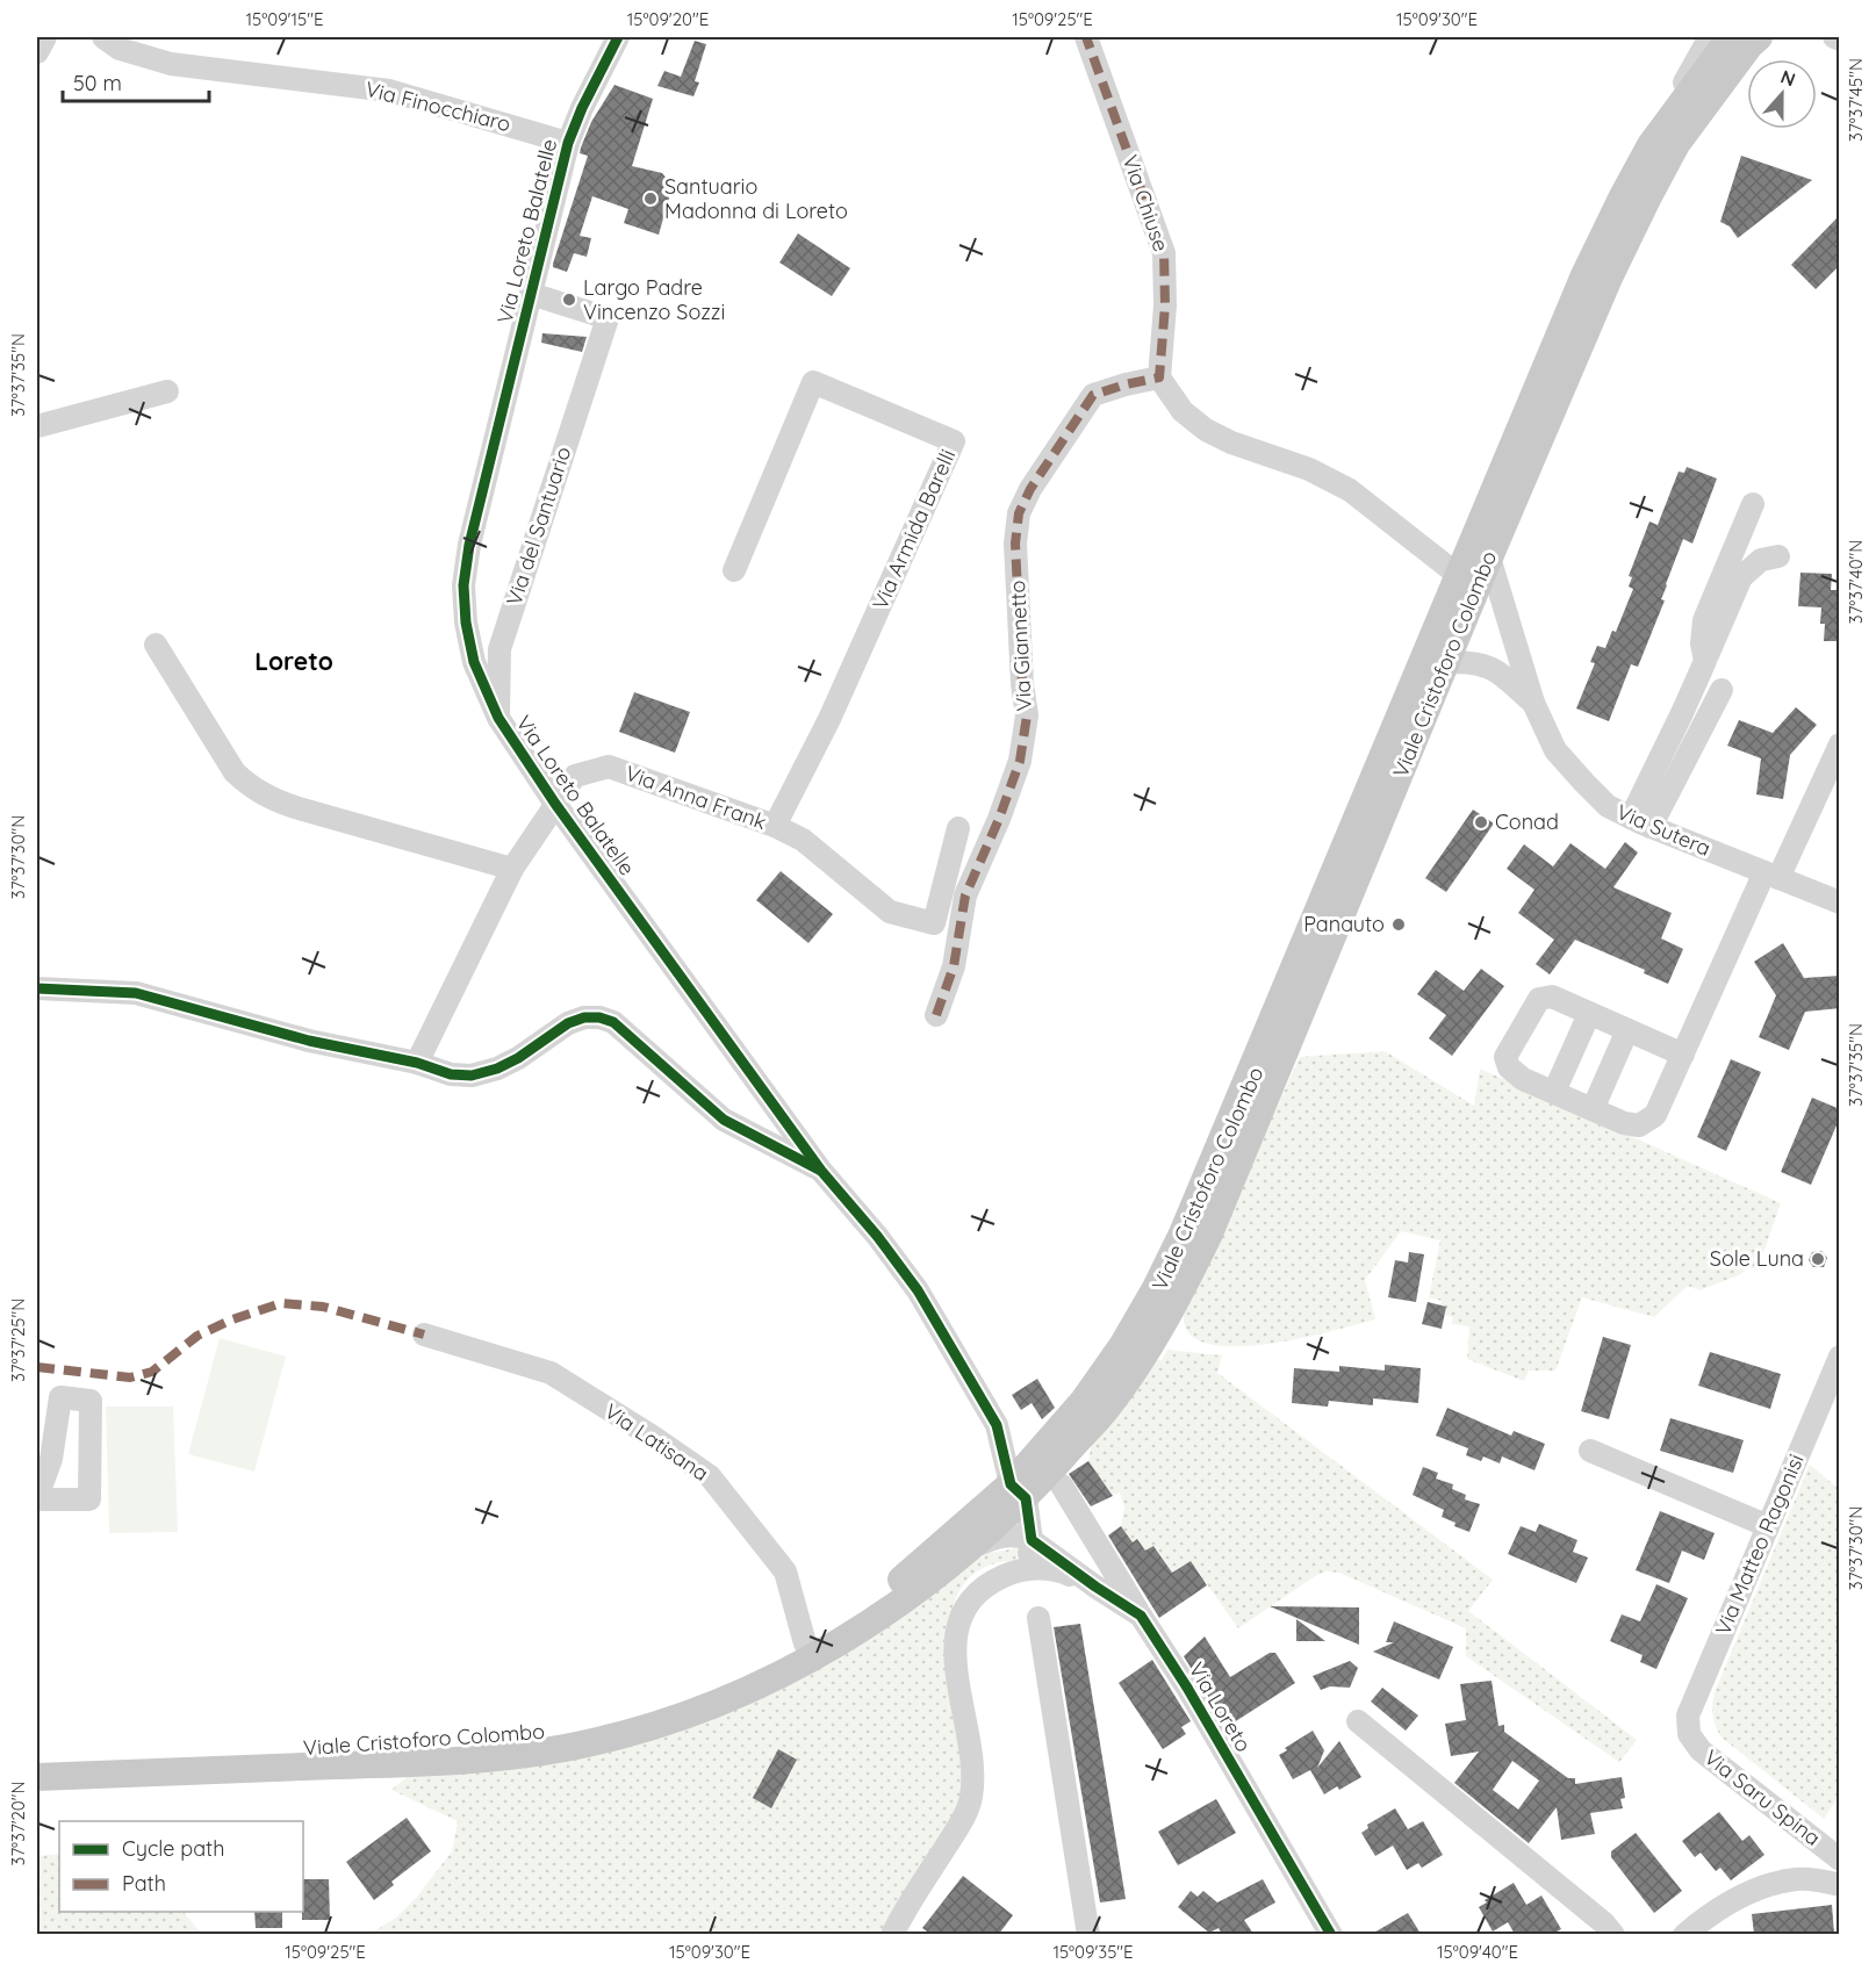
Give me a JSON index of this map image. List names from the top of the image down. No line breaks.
{"streets":{"main road":["Viale Cristoforo Colombo"],"street":["Via Finocchiaro","Via Chiuse","Via Loreto Balatelle","Via del Santuario","Via Armida Barelli","Via Giannetto","Via Anna Frank","Via Sutera","Via Latisana","Via Matteo Ragonisi","Via Loreto","Via Saru Spina"]},"crossings":[["Via Finocchiaro","Via Loreto Balatelle"],["Via Chiuse","Via Giannetto"],["Via Loreto Balatelle","Via del Santuario"],["Via Loreto Balatelle","Viale Cristoforo Colombo"],["Via Loreto Balatelle","Via Anna Frank"],["Via Loreto Balatelle","Via Loreto"],["Via Armida Barelli","Via Anna Frank"],["Via Giannetto","Via Anna Frank"],["Viale Cristoforo Colombo","Via Sutera"],["Viale Cristoforo Colombo","Via Latisana"],["Via Matteo Ragonisi","Via Saru Spina"]],"districts":["Loreto"],"places":["Santuario Madonna di Loreto","Largo Padre Vincenzo Sozzi","Conad","Panauto","Sole Luna"],"legend":["Cycle path","Path"],"scale_bar":"50 m","north":"top","coordinates":["15°09'15\"E","15°09'20\"E","15°09'25\"E","15°09'30\"E","37°37'45\"N","37°37'35\"N","37°37'40\"N","37°37'30\"N","37°37'25\"N","37°37'20\"N","15°09'35\"E","15°09'40\"E"]}
